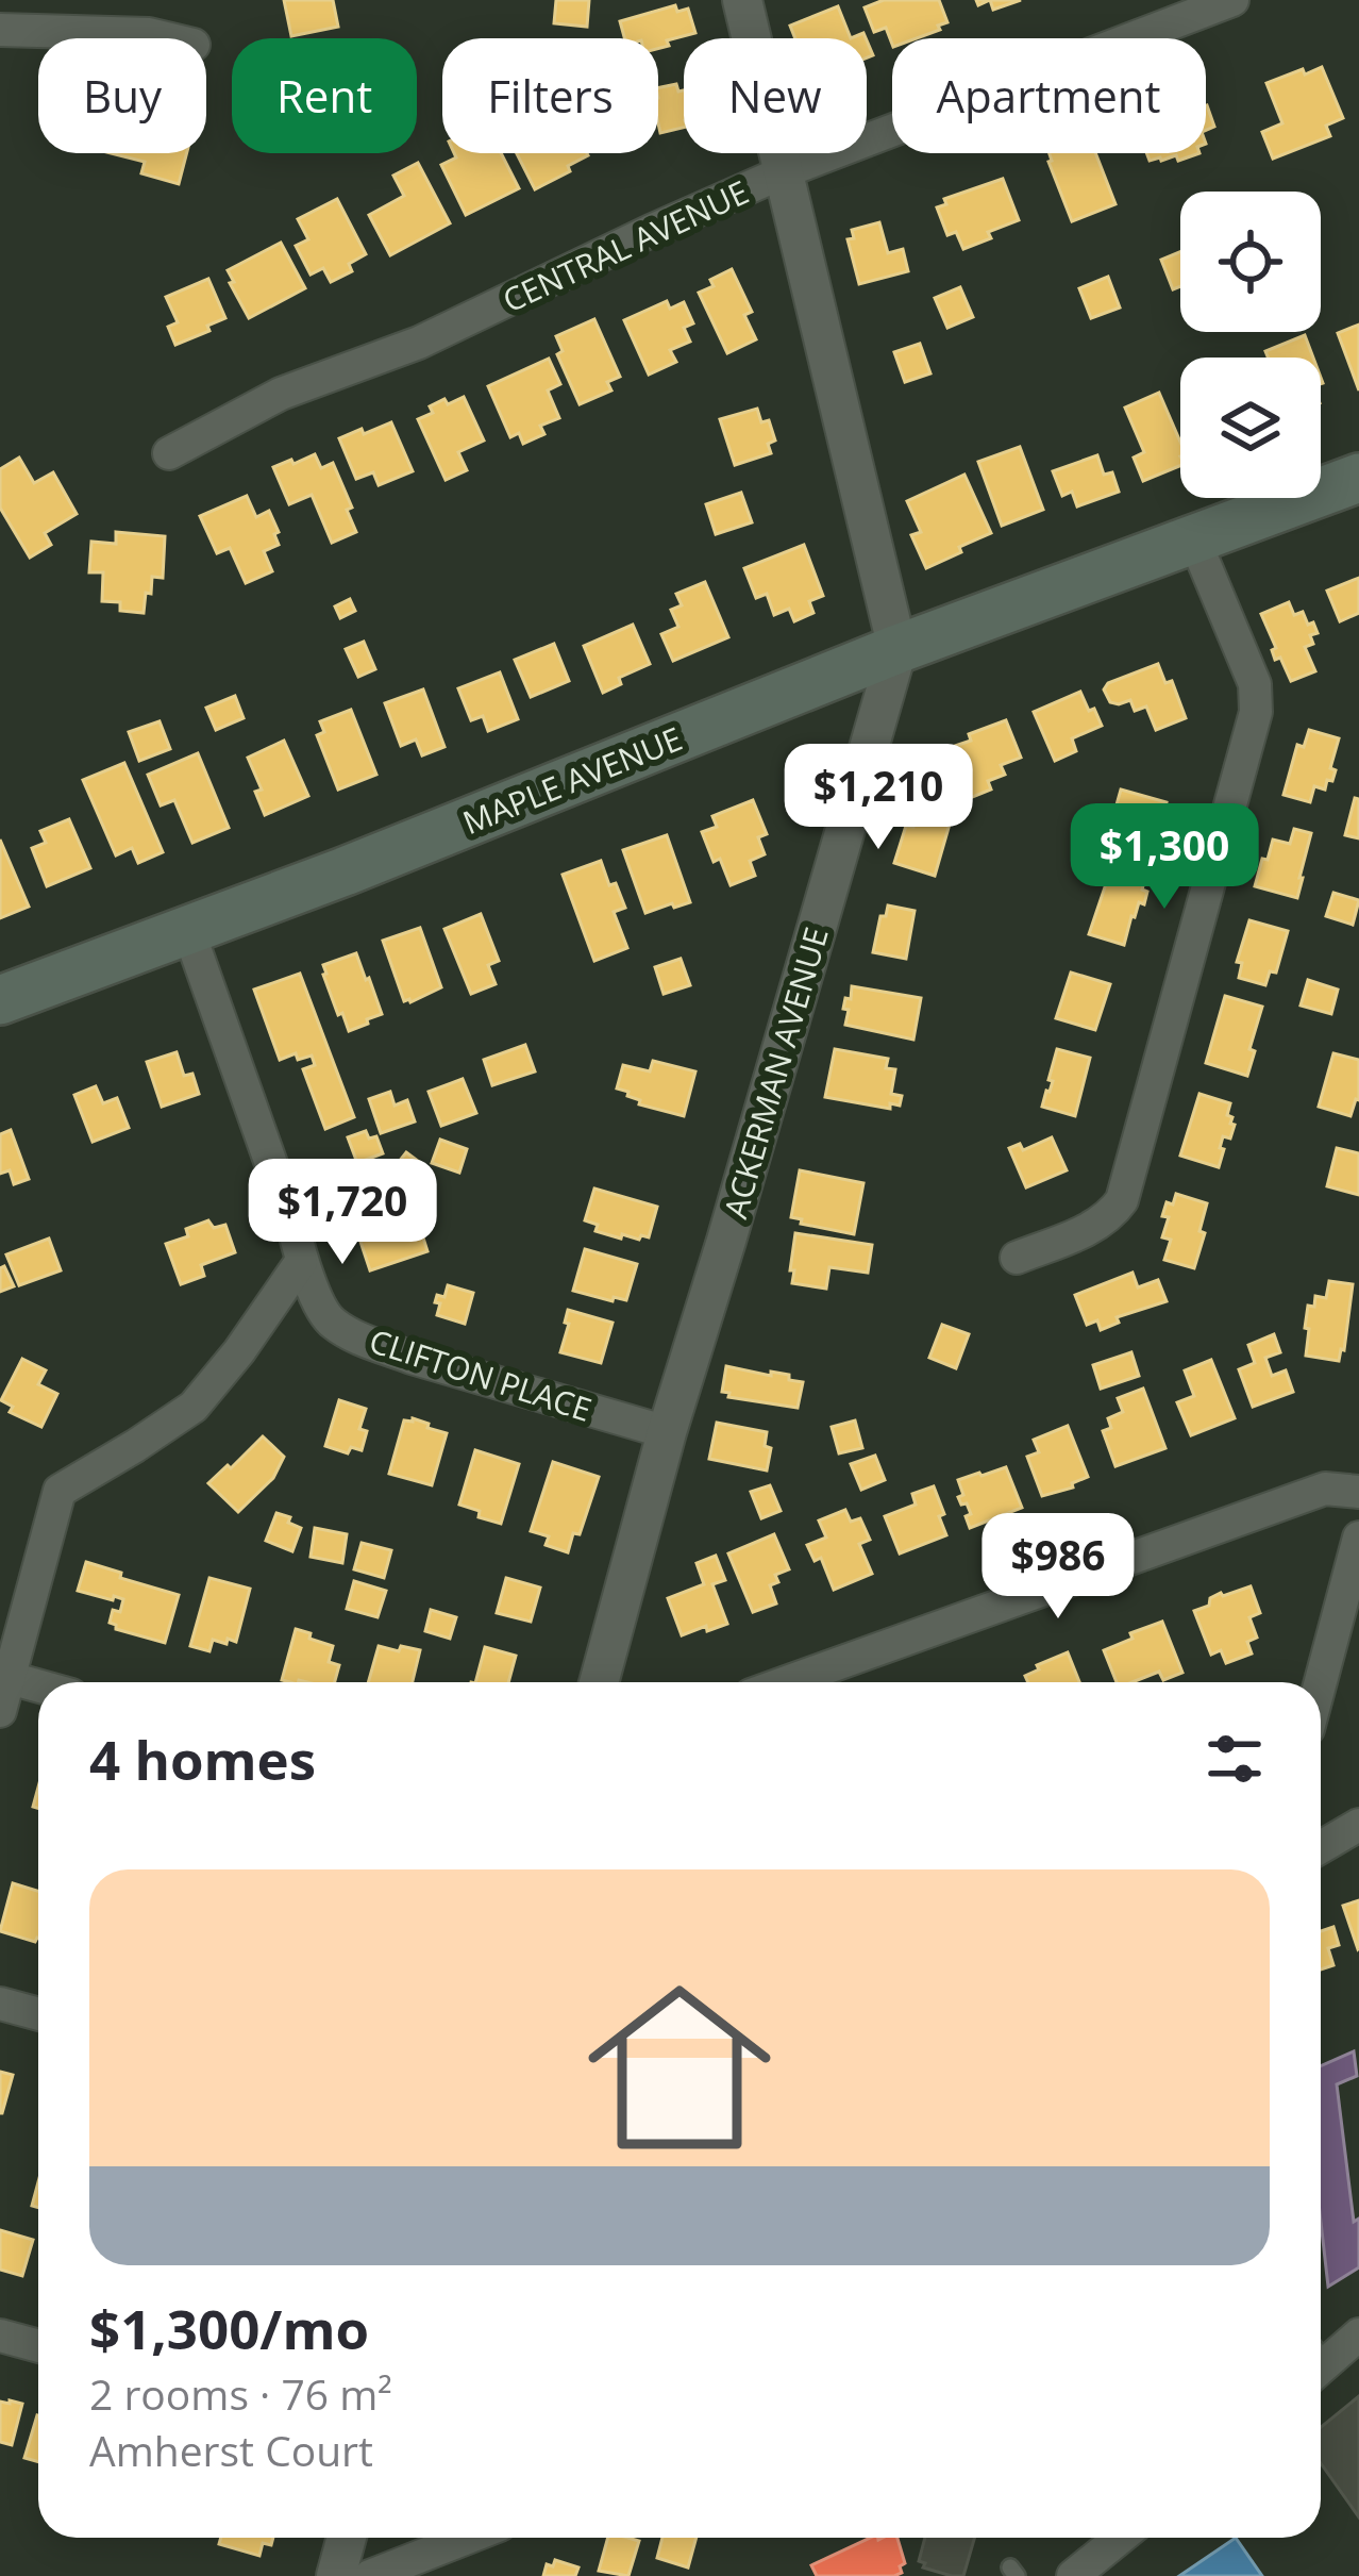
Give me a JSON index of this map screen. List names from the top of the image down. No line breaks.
{"streets":{"main road":["MAPLE AVENUE"],"street":["CENTRAL AVENUE","ACKERMAN AVENUE","CLIFTON PLACE"]},"crossings":[["CENTRAL AVENUE","ACKERMAN AVENUE"],["MAPLE AVENUE","ACKERMAN AVENUE"],["MAPLE AVENUE","CLIFTON PLACE"],["ACKERMAN AVENUE","CLIFTON PLACE"]],"page":{"chip":["Buy","Rent","Filters","New","Apartment"],"price":["$1,210","$1,300","$1,720","$986"],"heading":"4 homes","list":[{"name":"$1,300/mo","note":"2 rooms · 76 m² · Amherst Court"}]}}
